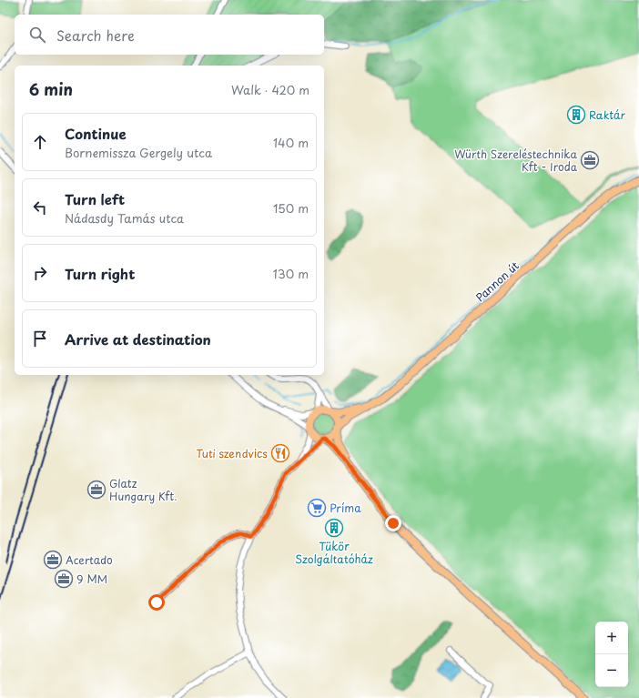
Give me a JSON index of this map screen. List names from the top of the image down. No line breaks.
{"streets":{"main road":["Pannon út"]},"places":{"building":["Raktár","Tükör Szolgáltatóház"],"office":["Würth Szereléstechnika Kft - Iroda","Glatz Hungary Kft.","Acertado","9 MM"],"restaurant":["Tuti szendvics"],"supermarket":["Príma"]},"page":{"search":"Search here","heading":["6 min","Walk · 420 m"],"list":[["Continue","Bornemissza Gergely utca","140 m"],["Turn left","Nádasdy Tamás utca","150 m"],["Turn right","130 m"],"Arrive at destination"],"map_buttons":["+","−"]}}
